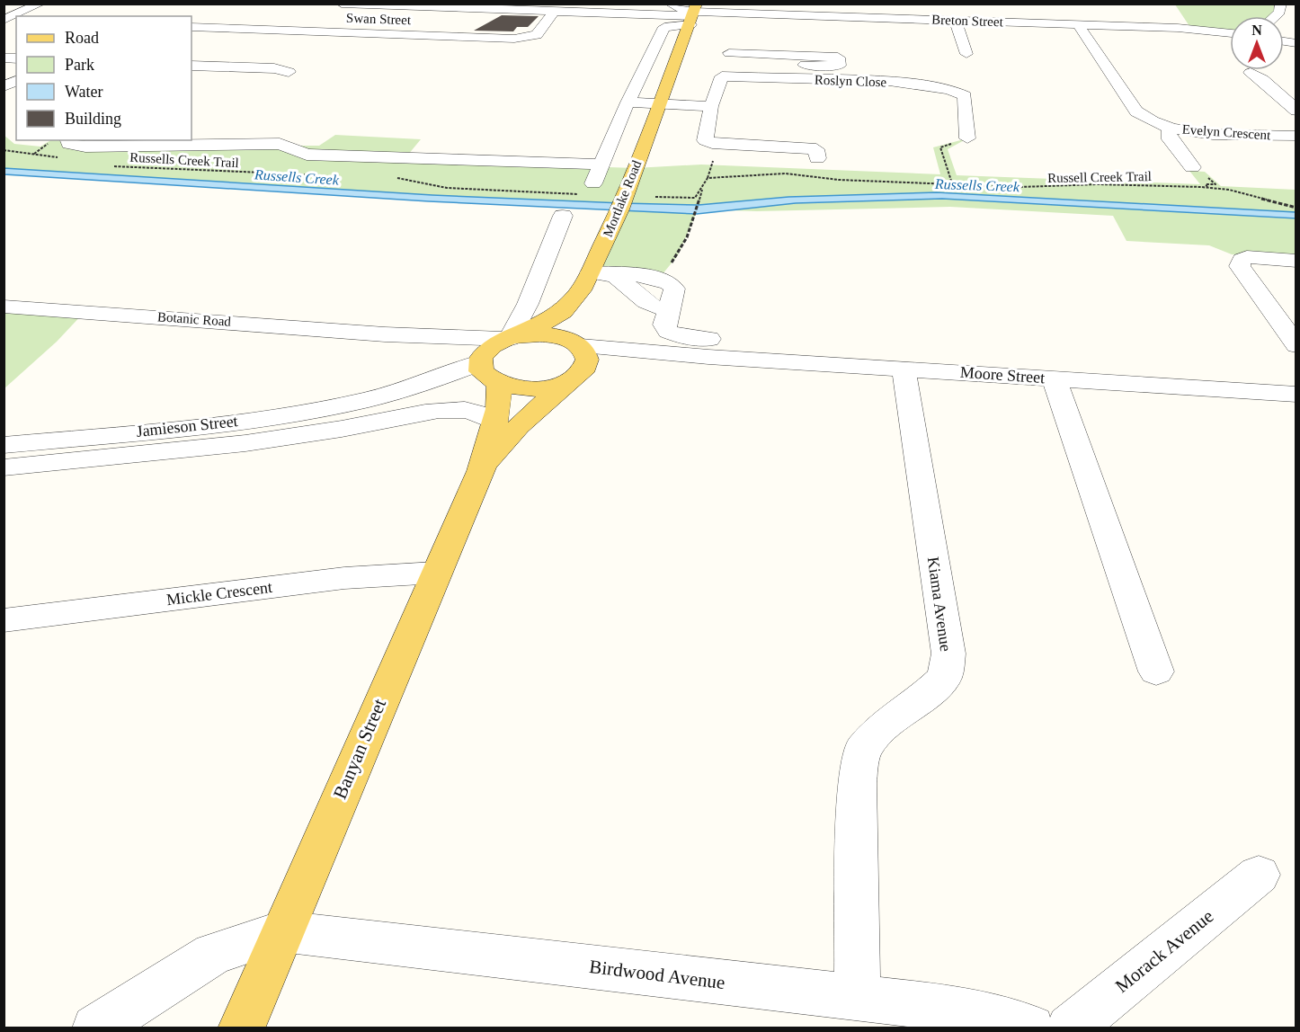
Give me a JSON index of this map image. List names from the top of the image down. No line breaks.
{"streets":{"main road":["Mortlake Road","Banyan Street"],"street":["Swan Street","Breton Street","Roslyn Close","Evelyn Crescent","Botanic Road","Moore Street","Jamieson Street","Mickle Crescent","Kiama Avenue","Morack Avenue","Birdwood Avenue"],"path":["Russells Creek Trail","Russell Creek Trail"]},"crossings":[["Breton Street","Evelyn Crescent"],["Breton Street","Mortlake Road"],["Mortlake Road","Botanic Road"],["Mortlake Road","Moore Street"],["Mortlake Road","Jamieson Street"],["Mortlake Road","Banyan Street"],["Botanic Road","Jamieson Street"],["Moore Street","Kiama Avenue"],["Moore Street","Banyan Street"],["Jamieson Street","Banyan Street"],["Mickle Crescent","Banyan Street"],["Kiama Avenue","Birdwood Avenue"],["Banyan Street","Birdwood Avenue"]],"water":["Russells Creek"],"legend":["Road","Park","Water","Building"],"north":"top"}
